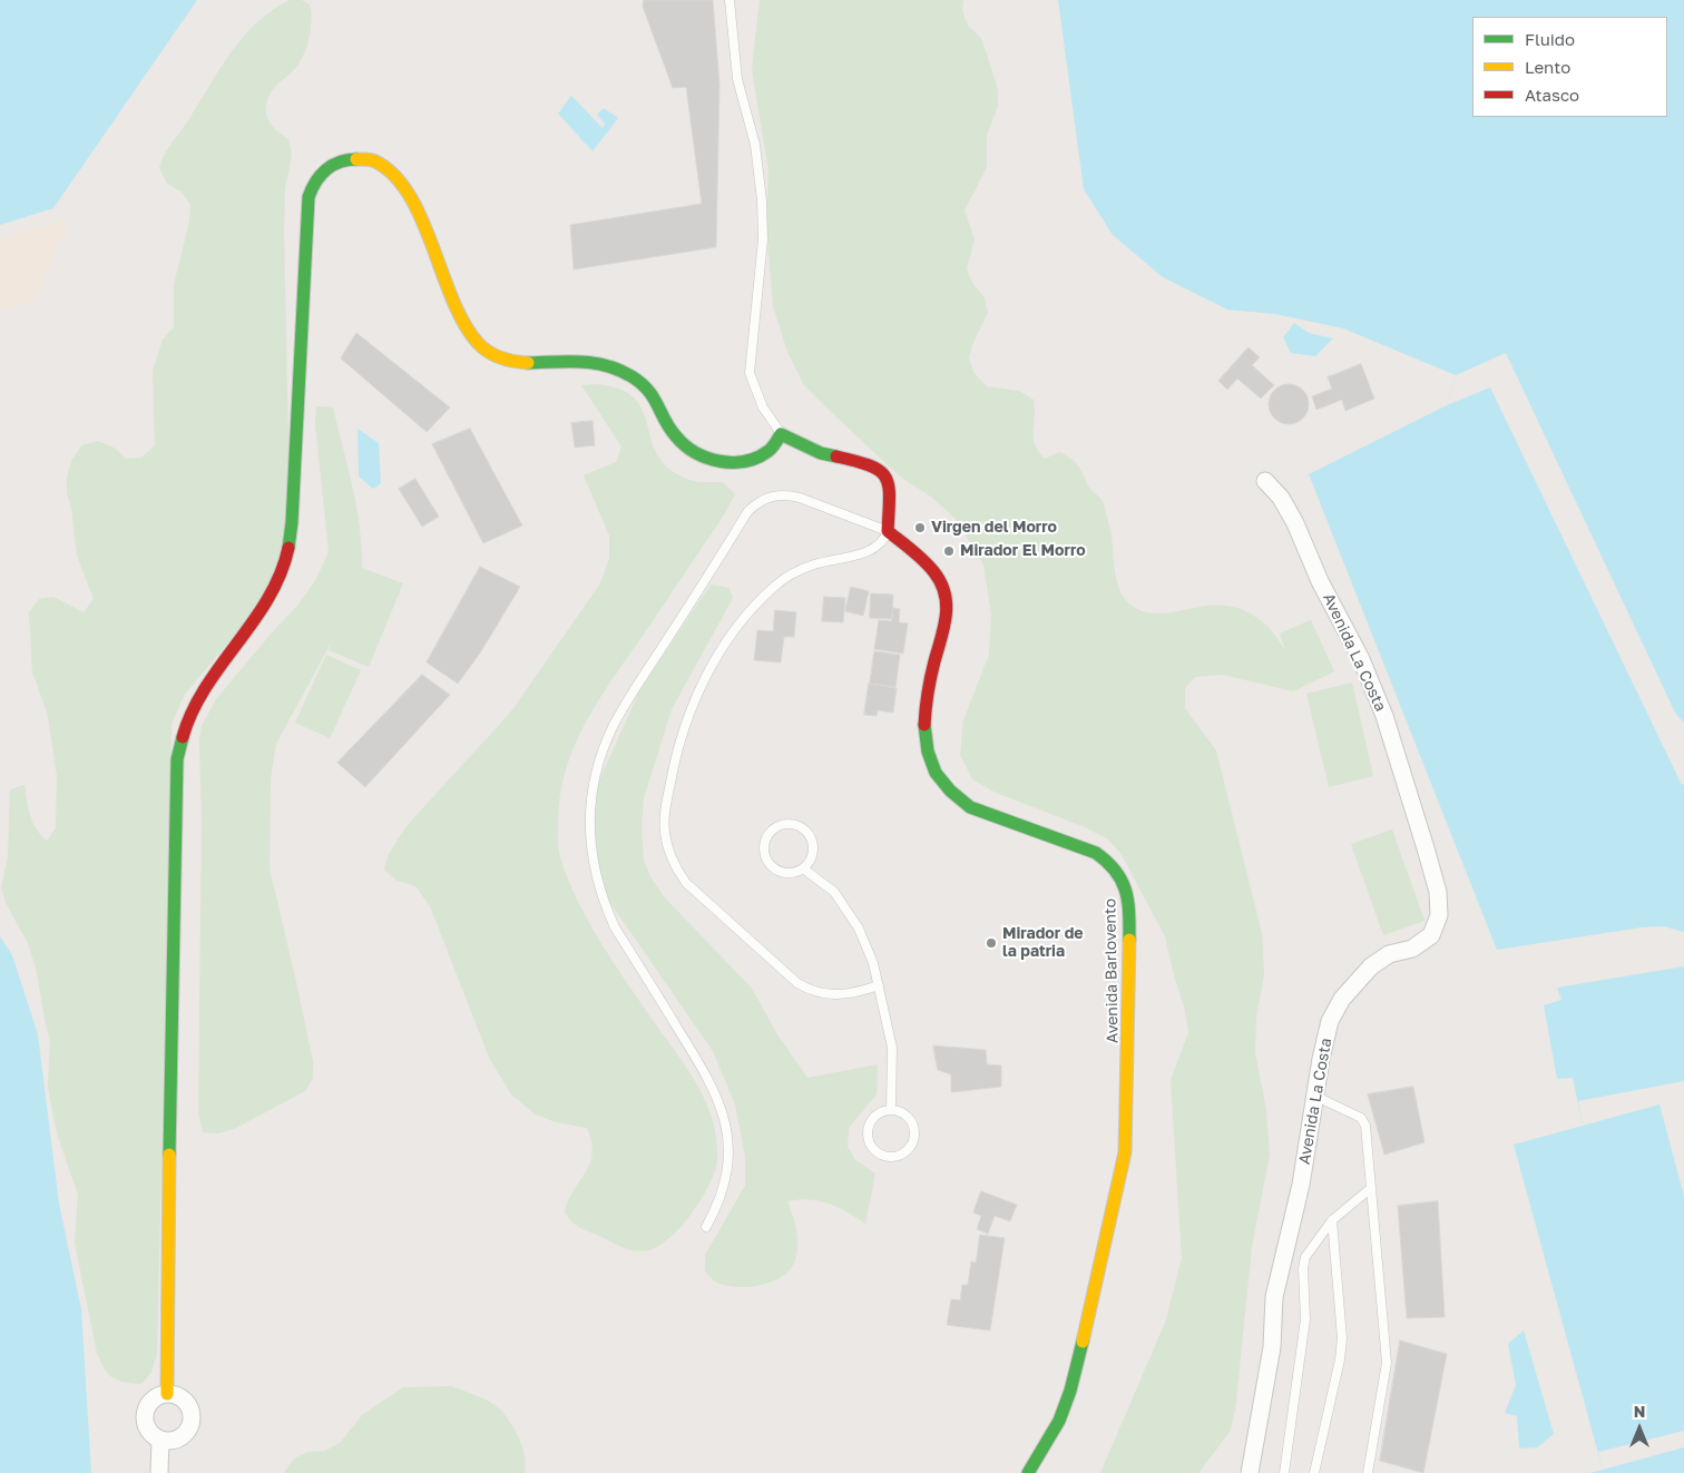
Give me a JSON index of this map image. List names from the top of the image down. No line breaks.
{"streets":{"street":["Avenida La Costa","Avenida Barlovento"]},"places":["Virgen del Morro","Mirador El Morro","Mirador de la patria"],"legend":["Fluido","Lento","Atasco"],"north":"top"}
